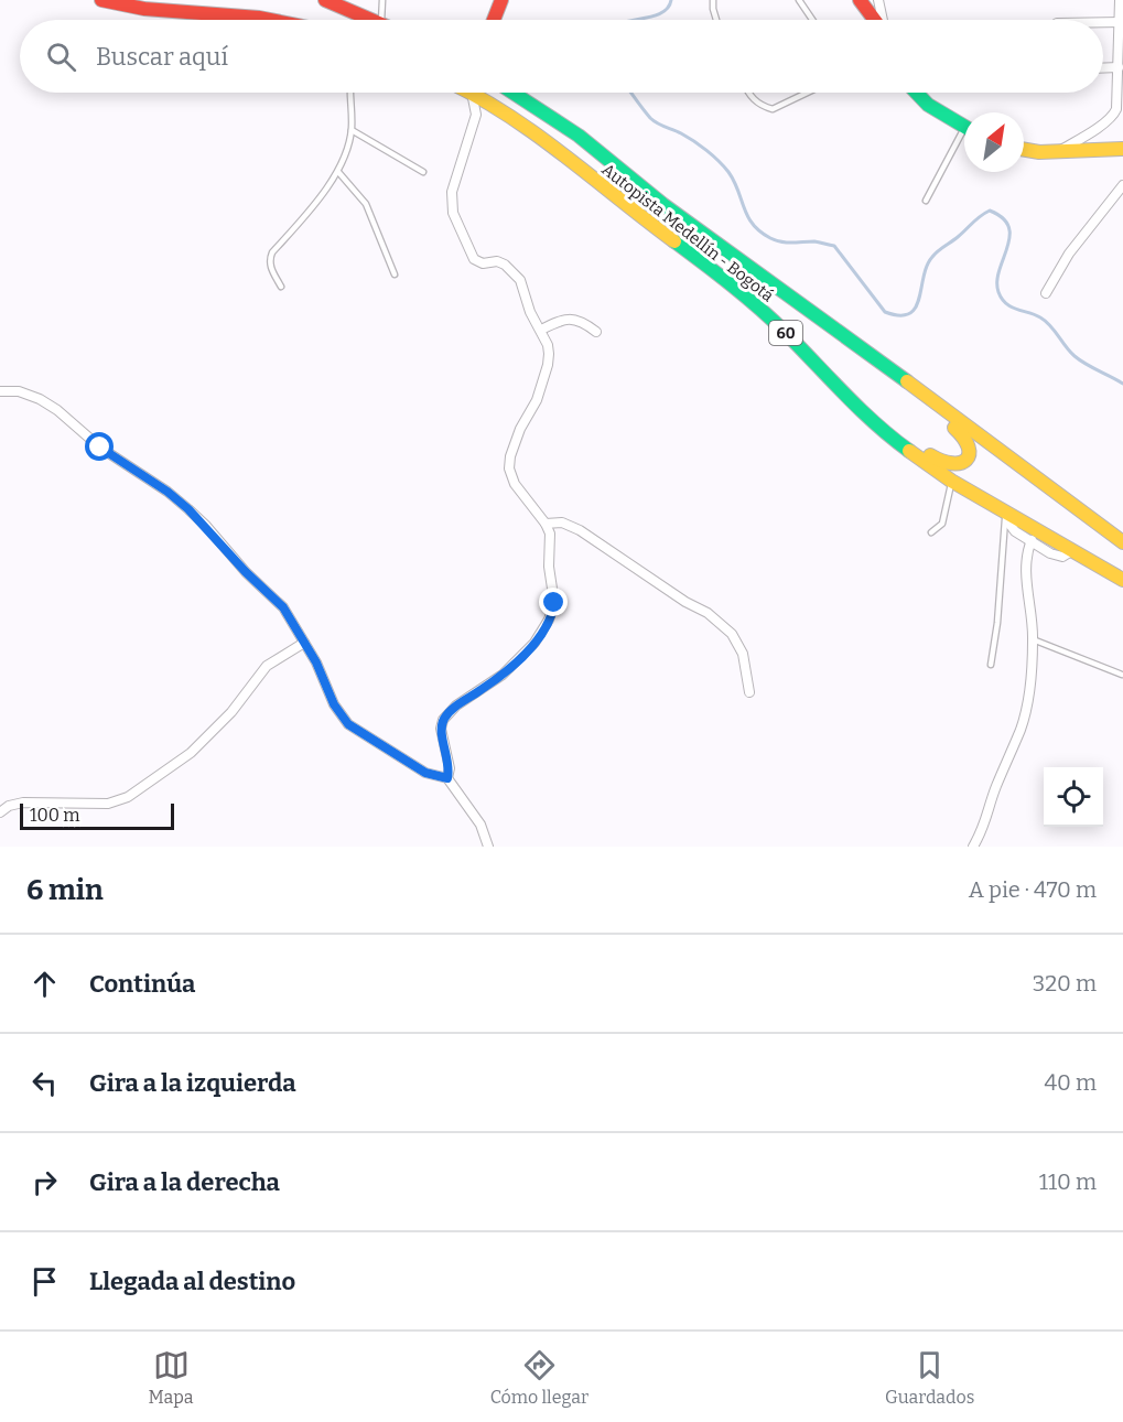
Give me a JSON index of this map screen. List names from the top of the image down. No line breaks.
{"streets":{"main road":["Autopista Medellín - Bogotá","60"]},"scale_bar":"100 m","north":"top right","page":{"search":"Buscar aquí","scale":"100 m","heading":["6 min","A pie · 470 m"],"list":[["Continúa","320 m"],["Gira a la izquierda","40 m"],["Gira a la derecha","110 m"],"Llegada al destino"],"nav":["Mapa","Cómo llegar","Guardados"]}}
